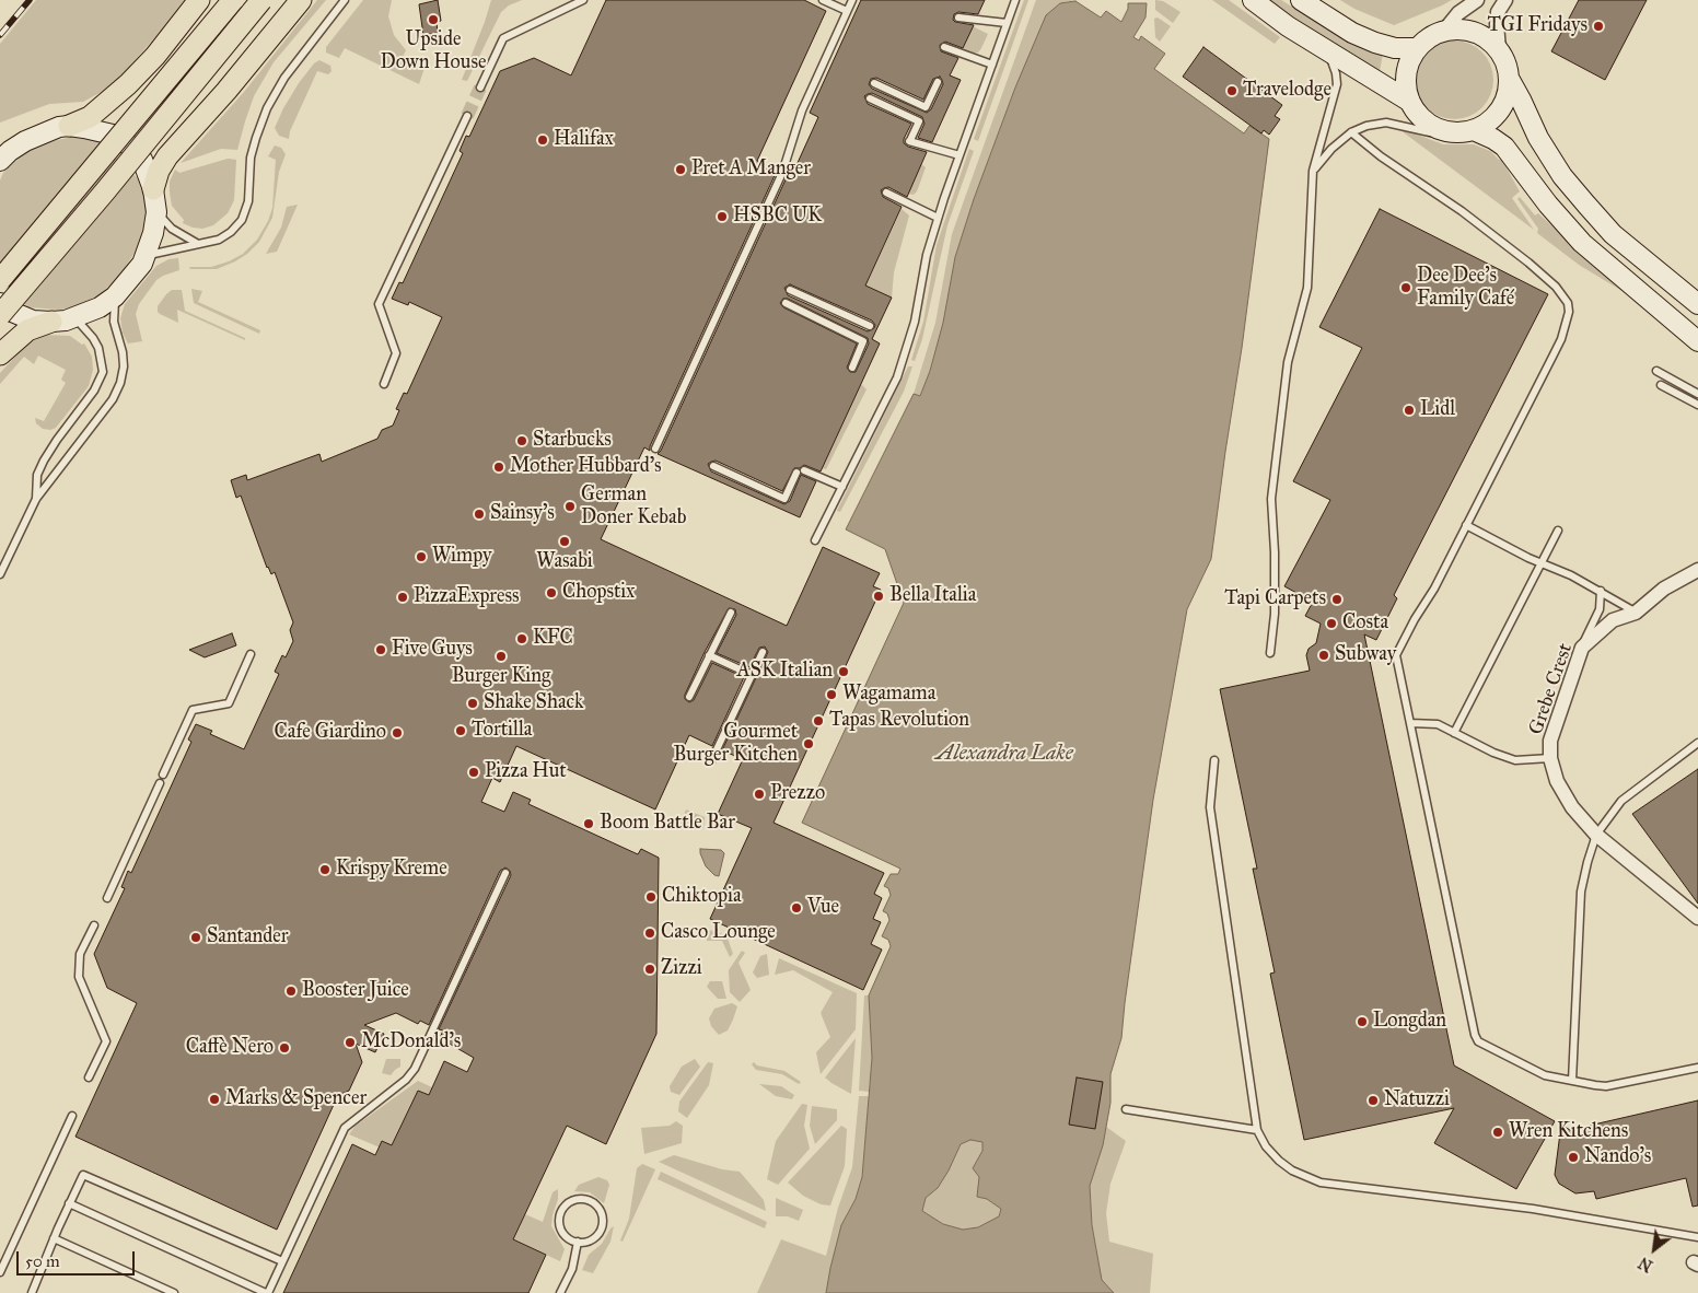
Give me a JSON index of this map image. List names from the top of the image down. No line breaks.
{"streets":{"street":["Grebe Crest"]},"water":["Alexandra Lake"],"places":["Upside Down House","TGI Fridays","Travelodge","Halifax","Pret A Manger","HSBC UK","Dee Dee's Family Café","Lidl","Starbucks","Mother Hubbard's","German Doner Kebab","Sainsy's","Wasabi","Wimpy","Chopstix","Bella Italia","PizzaExpress","Tapi Carpets","Costa","KFC","Five Guys","Subway","Burger King","ASK Italian","Wagamama","Shake Shack","Tapas Revolution","Tortilla","Cafe Giardino","Gourmet Burger Kitchen","Pizza Hut","Prezzo","Boom Battle Bar","Krispy Kreme","Chiktopia","Vue","Casco Lounge","Santander","Zizzi","Booster Juice","Longdan","McDonald's","Caffè Nero","Marks & Spencer","Natuzzi","Wren Kitchens","Nando's"],"scale_bar":"50 m","north":"bottom left"}
